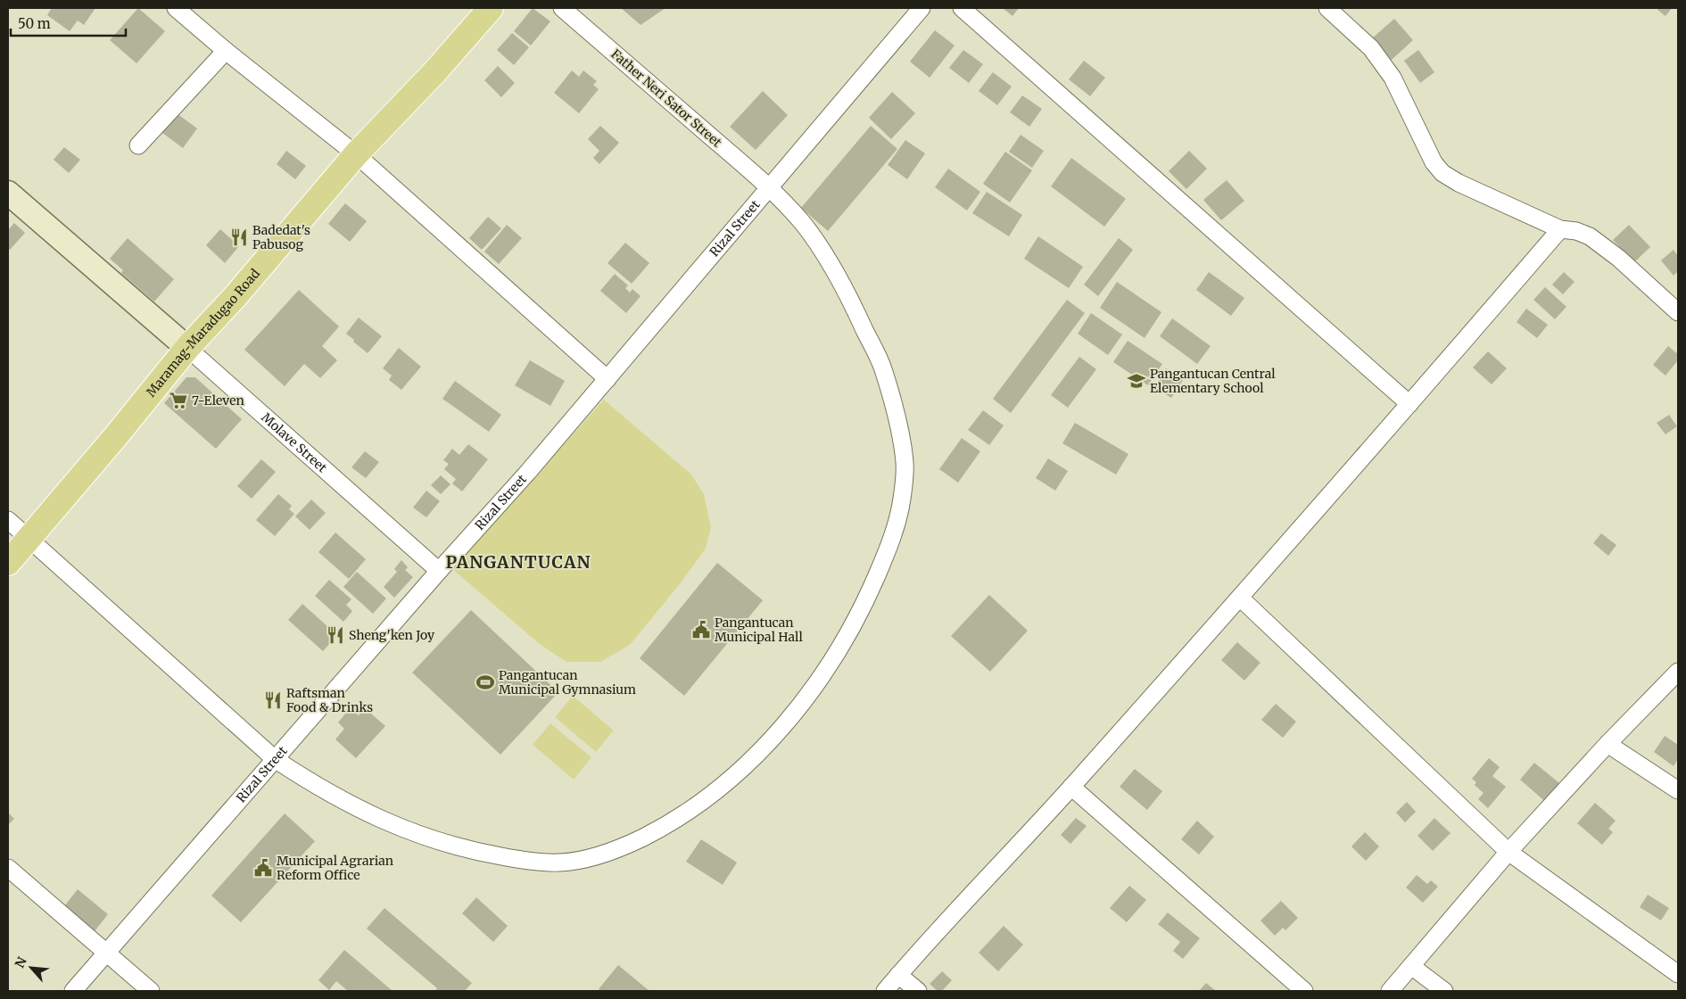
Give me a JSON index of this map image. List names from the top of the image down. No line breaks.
{"streets":{"main road":["Maramag-Maradugao Road"],"street":["Father Neri Sator Street","Rizal Street","Molave Street"]},"crossings":[["Father Neri Sator Street","Rizal Street"],["Father Neri Sator Street","Maramag-Maradugao Road"],["Rizal Street","Molave Street"],["Maramag-Maradugao Road","Molave Street"]],"districts":["PANGANTUCAN"],"places":{"restaurant":["Badedat's Pabusog","Sheng'ken Joy","Raftsman Food & Drinks"],"school or university":["Pangantucan Central Elementary School"],"supermarket":["7-Eleven"],"public building":["Pangantucan Municipal Hall","Municipal Agrarian Reform Office"],"sports":["Pangantucan Municipal Gymnasium"]},"scale_bar":"50 m","north":"top left"}
